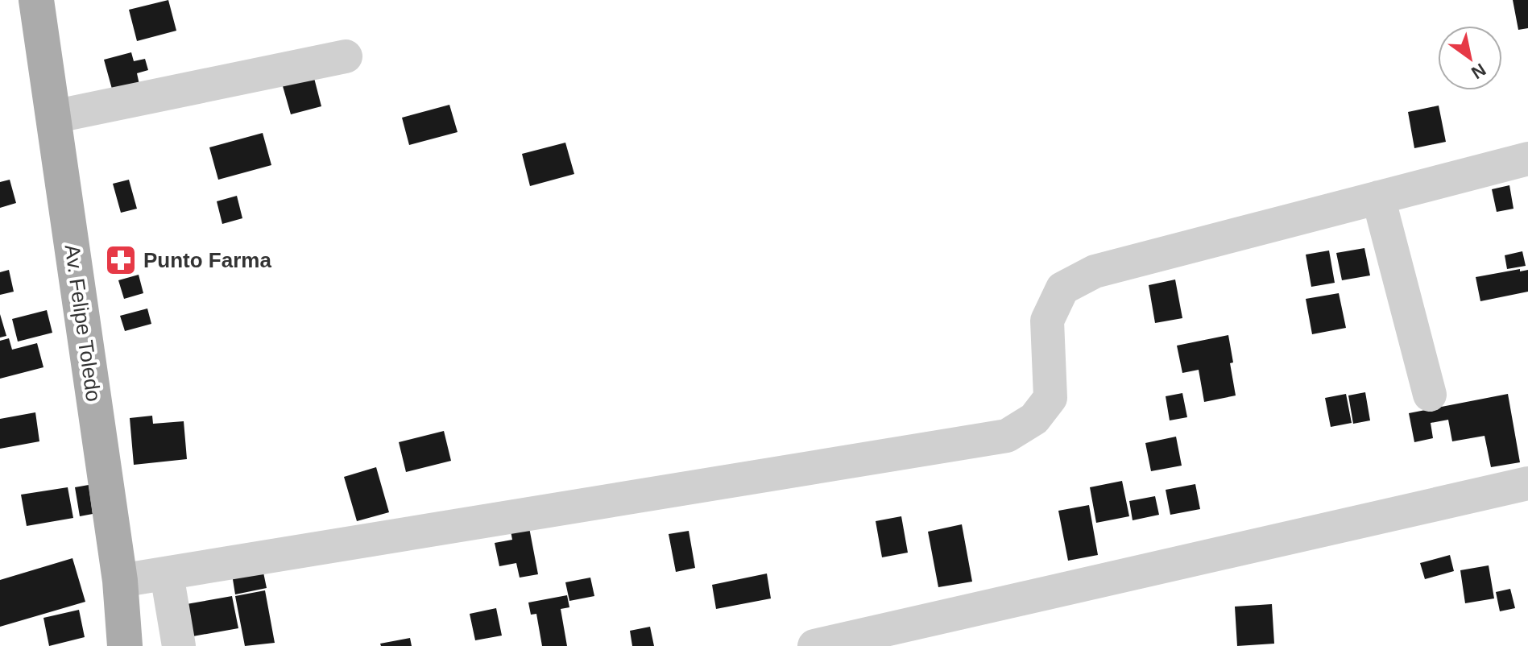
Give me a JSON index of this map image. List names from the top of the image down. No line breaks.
{"streets":{"main road":["Av. Felipe Toledo"]},"places":{"pharmacy":["Punto Farma"]},"north":"bottom right"}
